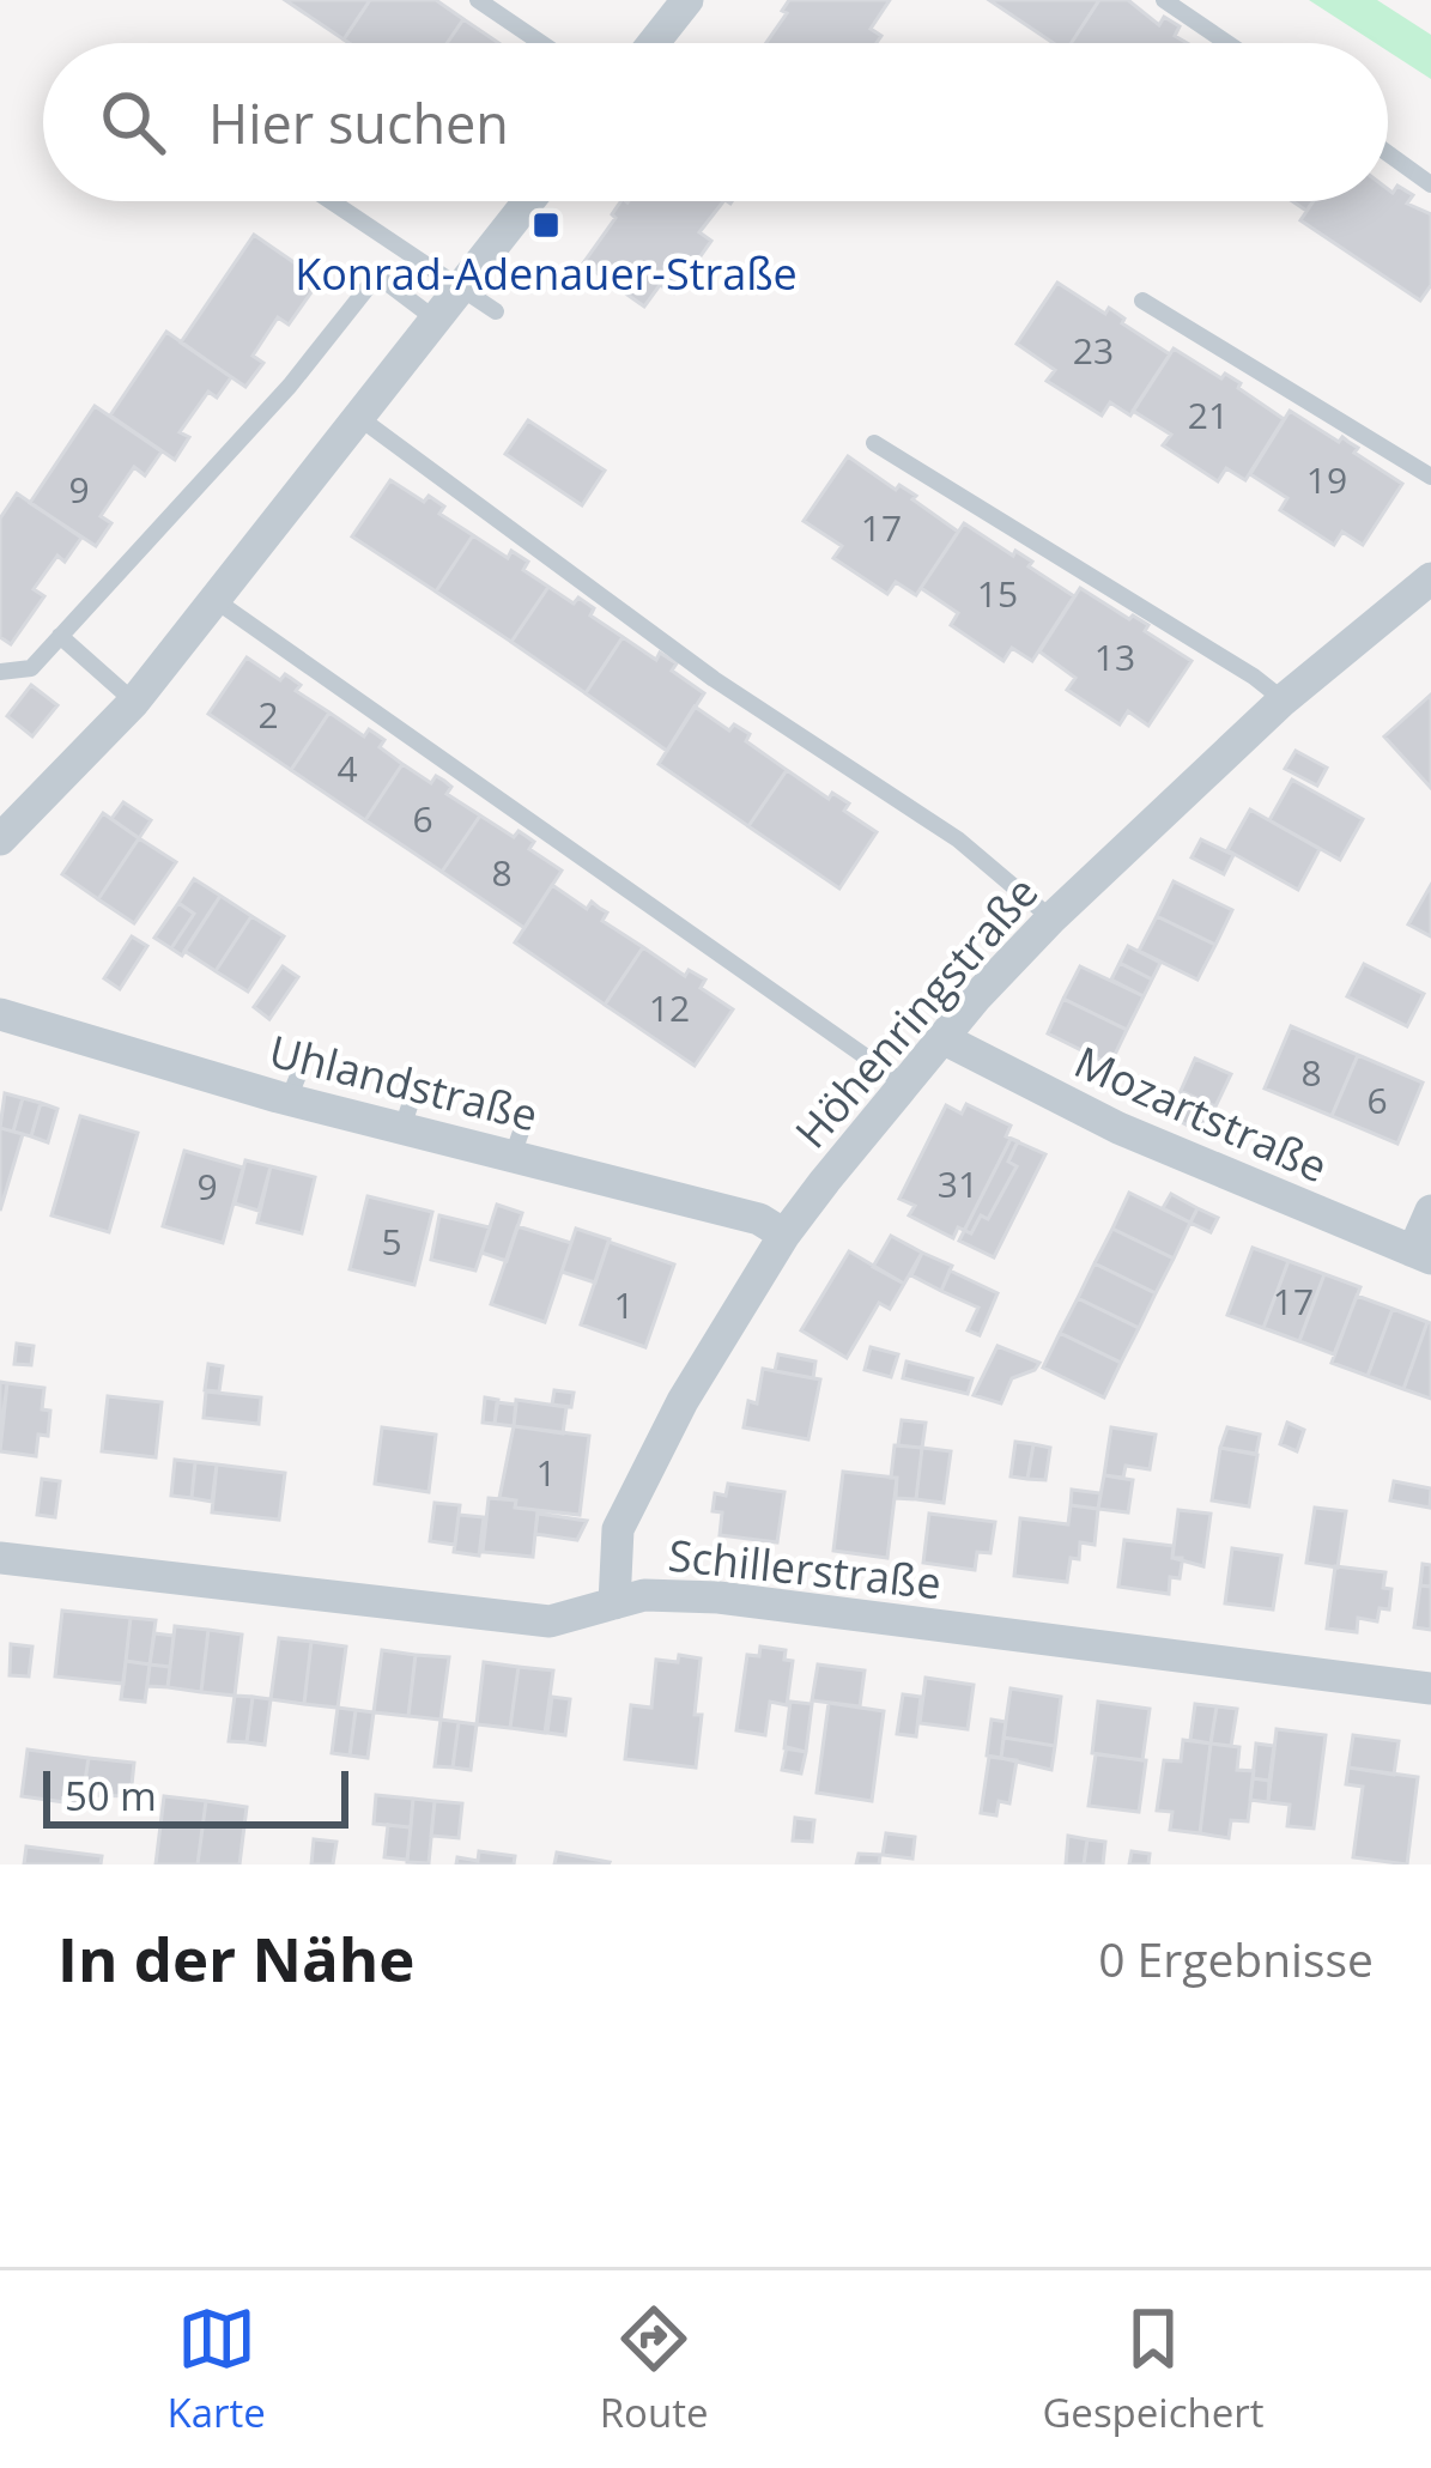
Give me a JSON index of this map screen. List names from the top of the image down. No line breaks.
{"streets":{"street":["Höhenringstraße","Uhlandstraße","Mozartstraße","Schillerstraße"]},"crossings":[["Höhenringstraße","Uhlandstraße"],["Höhenringstraße","Mozartstraße"],["Höhenringstraße","Schillerstraße"]],"places":{"transit":["Konrad-Adenauer-Straße"]},"house_numbers":["23","21","19","9","17","15","13","2","4","6","8","12","8","6","31","9","5","17","1","1"],"scale_bar":"50 m","page":{"search":"Hier suchen","scale":"50 m","heading":["In der Nähe","0 Ergebnisse"],"nav":["Karte","Route","Gespeichert"]}}
